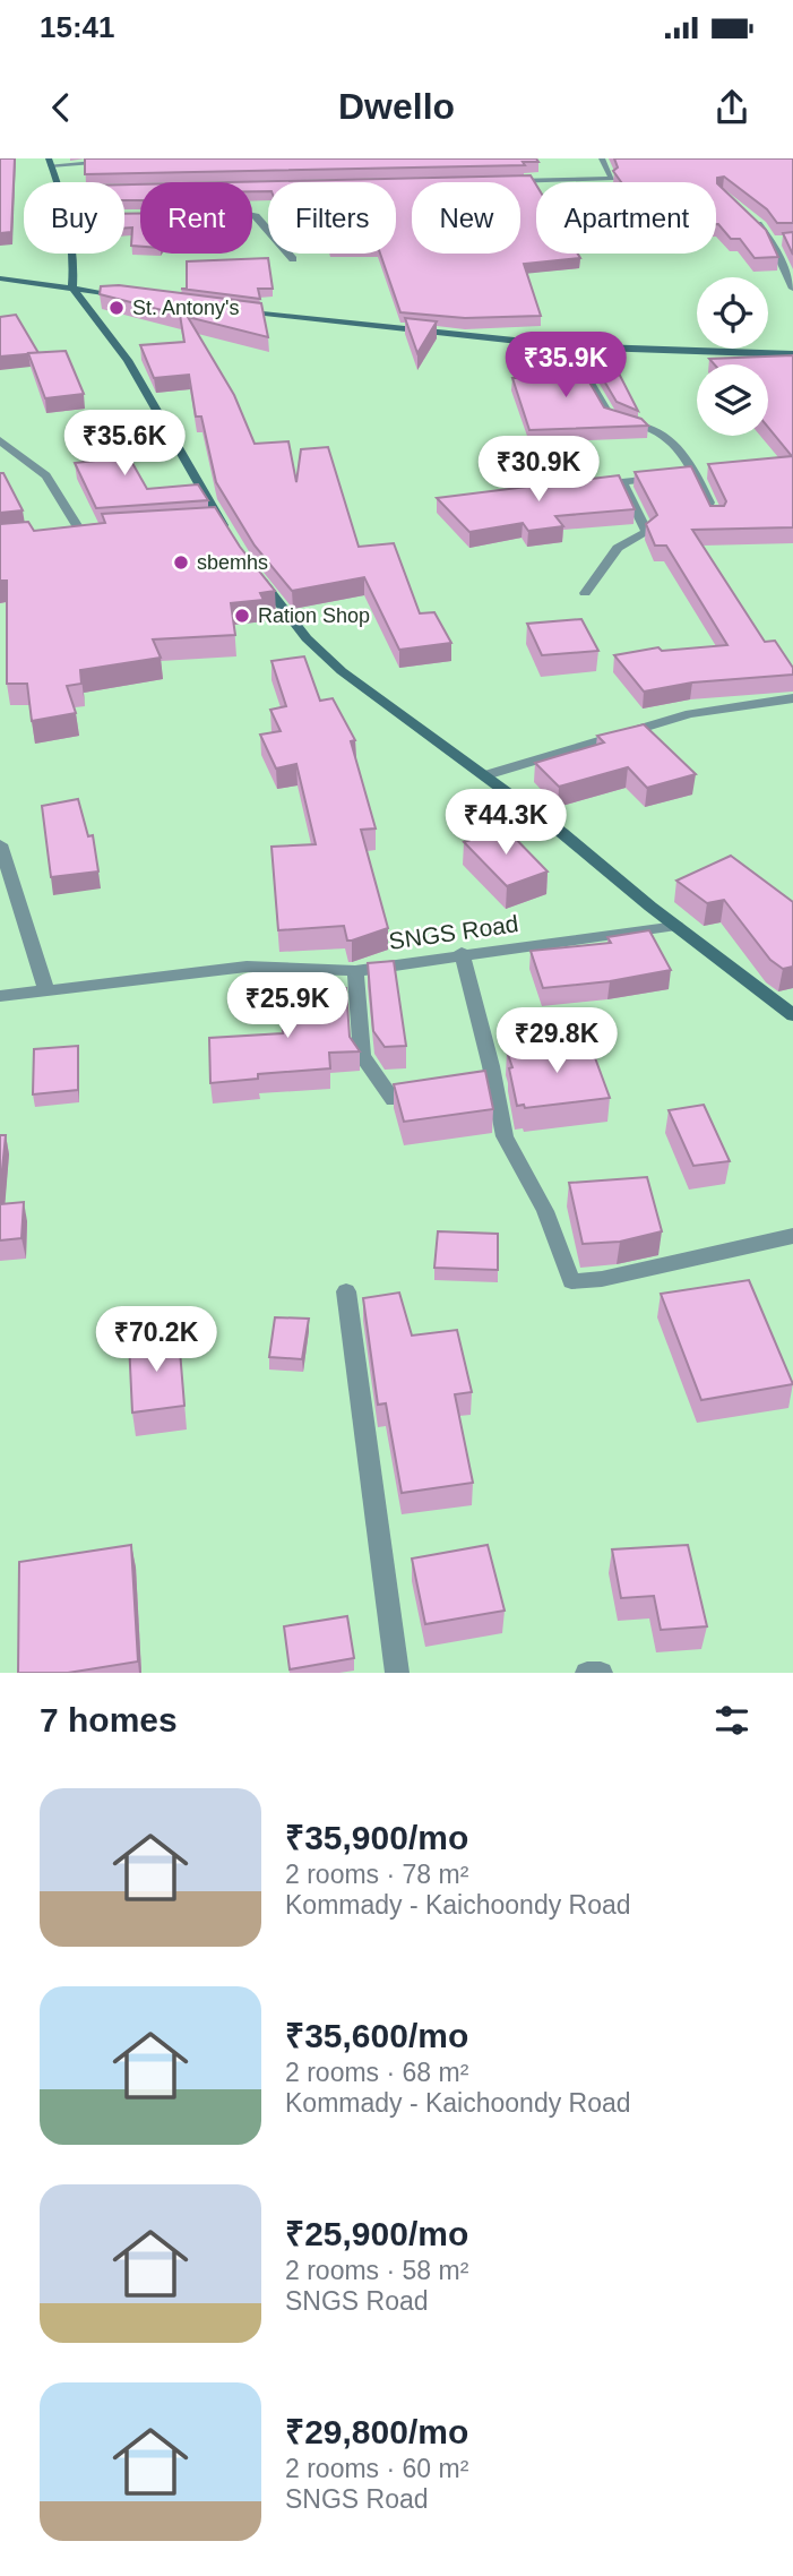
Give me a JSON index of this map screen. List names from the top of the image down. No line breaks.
{"streets":{"street":["SNGS Road"]},"places":["St. Antony's","sbemhs","Ration Shop"],"page":{"status":"15:41","header":"Dwello","chip":["Buy","Rent","Filters","New","Apartment"],"price":["₹35.9K","₹35.6K","₹30.9K","₹44.3K","₹25.9K","₹29.8K","₹70.2K"],"heading":"7 homes","list":[{"name":"₹35,900/mo","note":"2 rooms · 78 m² · Kommady - Kaichoondy Road"},{"name":"₹35,600/mo","note":"2 rooms · 68 m² · Kommady - Kaichoondy Road"},{"name":"₹25,900/mo","note":"2 rooms · 58 m² · SNGS Road"},{"name":"₹29,800/mo","note":"2 rooms · 60 m² · SNGS Road"}]}}
